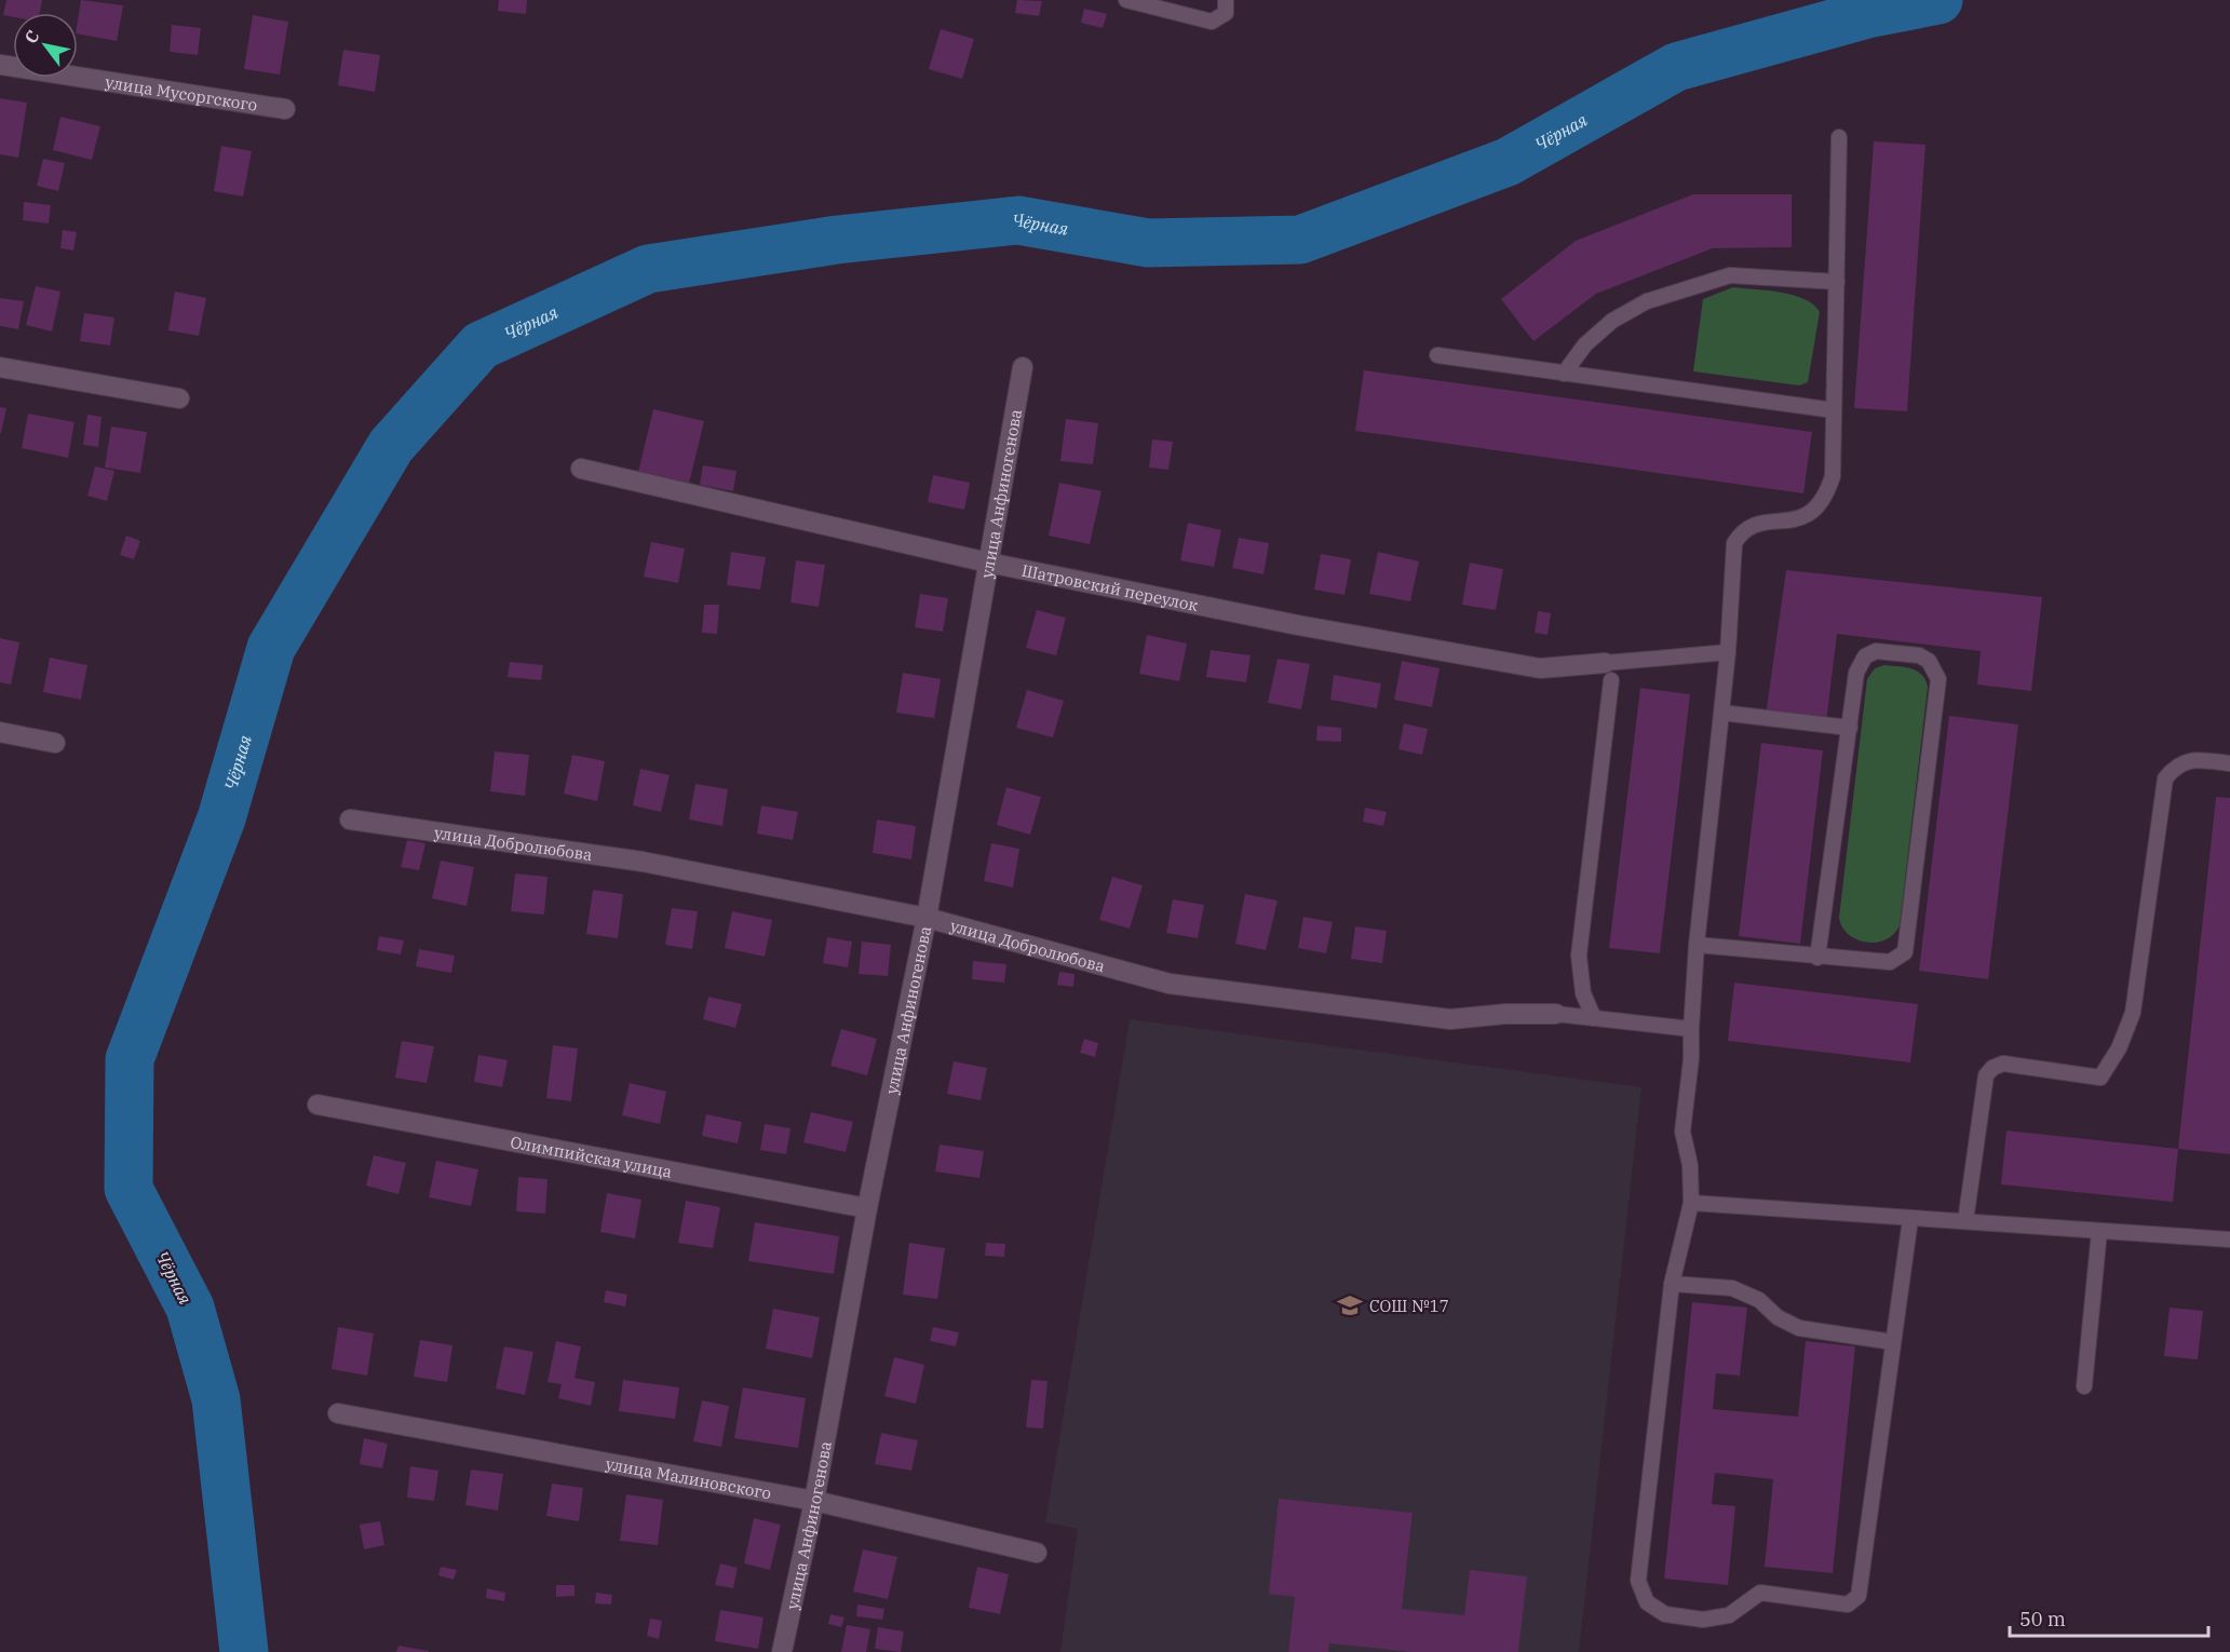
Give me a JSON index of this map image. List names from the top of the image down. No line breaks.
{"streets":{"street":["улица Мусоргского","улица Анфиногенова","Шатровский переулок","улица Добролюбова","Олимпийская улица","улица Малиновского"]},"crossings":[["улица Анфиногенова","Шатровский переулок"],["улица Анфиногенова","улица Добролюбова"],["улица Анфиногенова","Олимпийская улица"],["улица Анфиногенова","улица Малиновского"]],"water":["Чёрная"],"places":{"school or university":["СОШ №17"]},"scale_bar":"50 m","north":"top left"}
